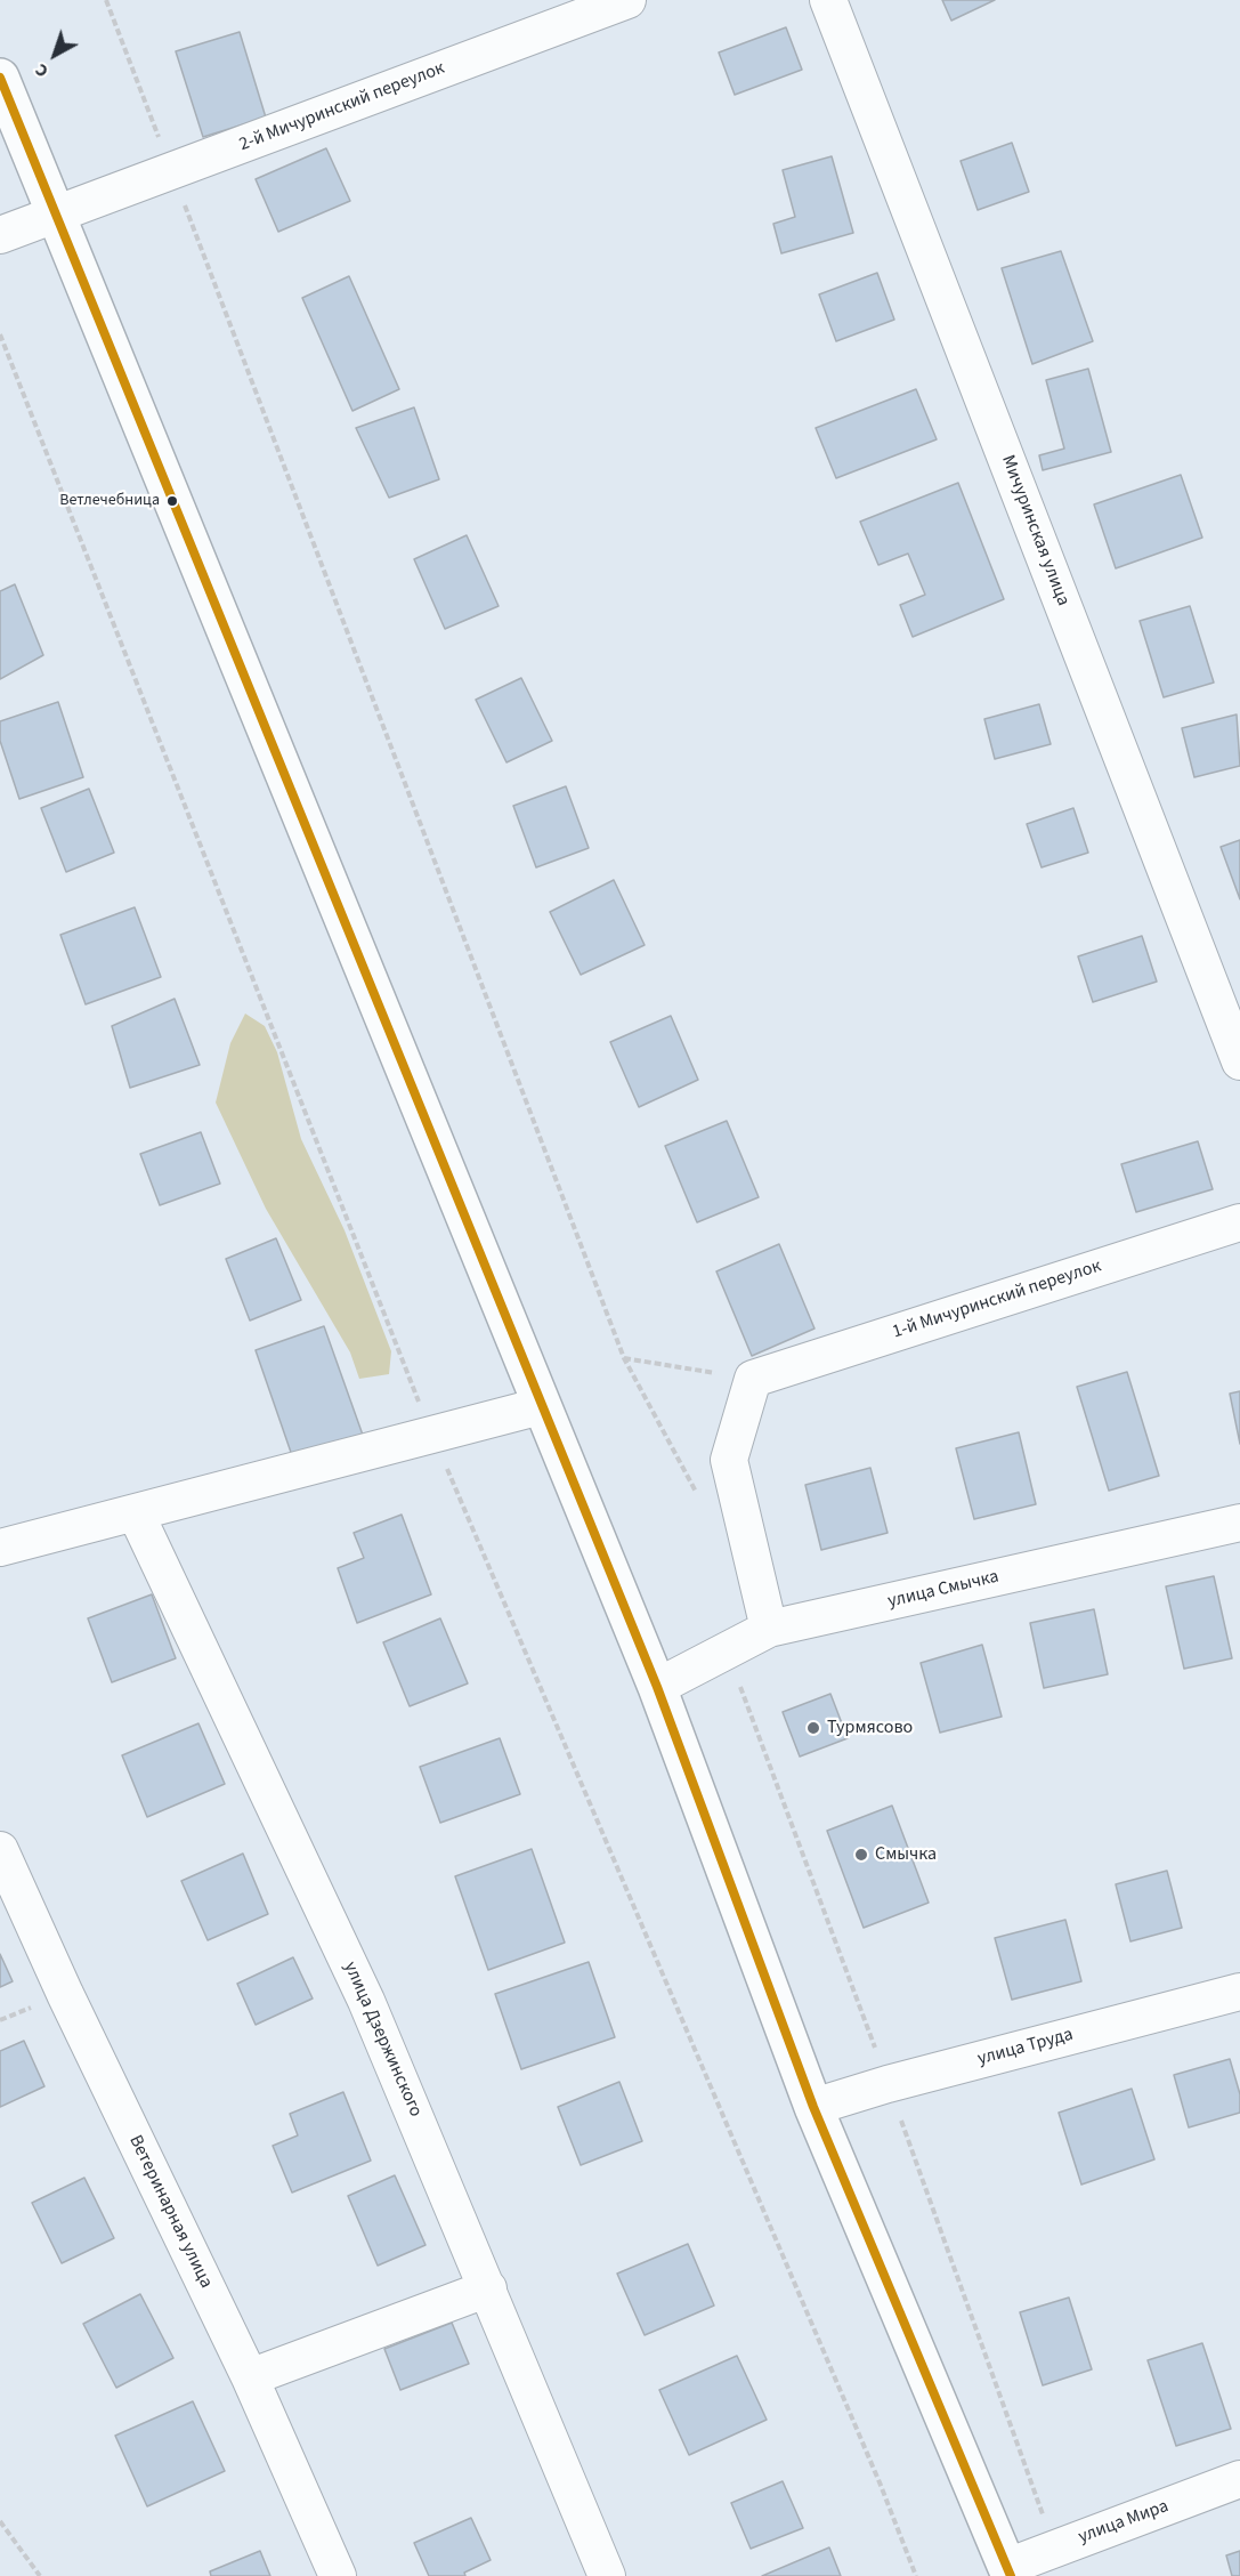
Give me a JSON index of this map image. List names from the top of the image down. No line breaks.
{"streets":{"street":["2-й Мичуринский переулок","Мичуринская улица","1-й Мичуринский переулок","улица Смычка","улица Дзержинского","улица Труда","Ветеринарная улица","улица Мира"]},"places":["Ветлечебница","Турмясово","Смычка"],"north":"bottom left"}
